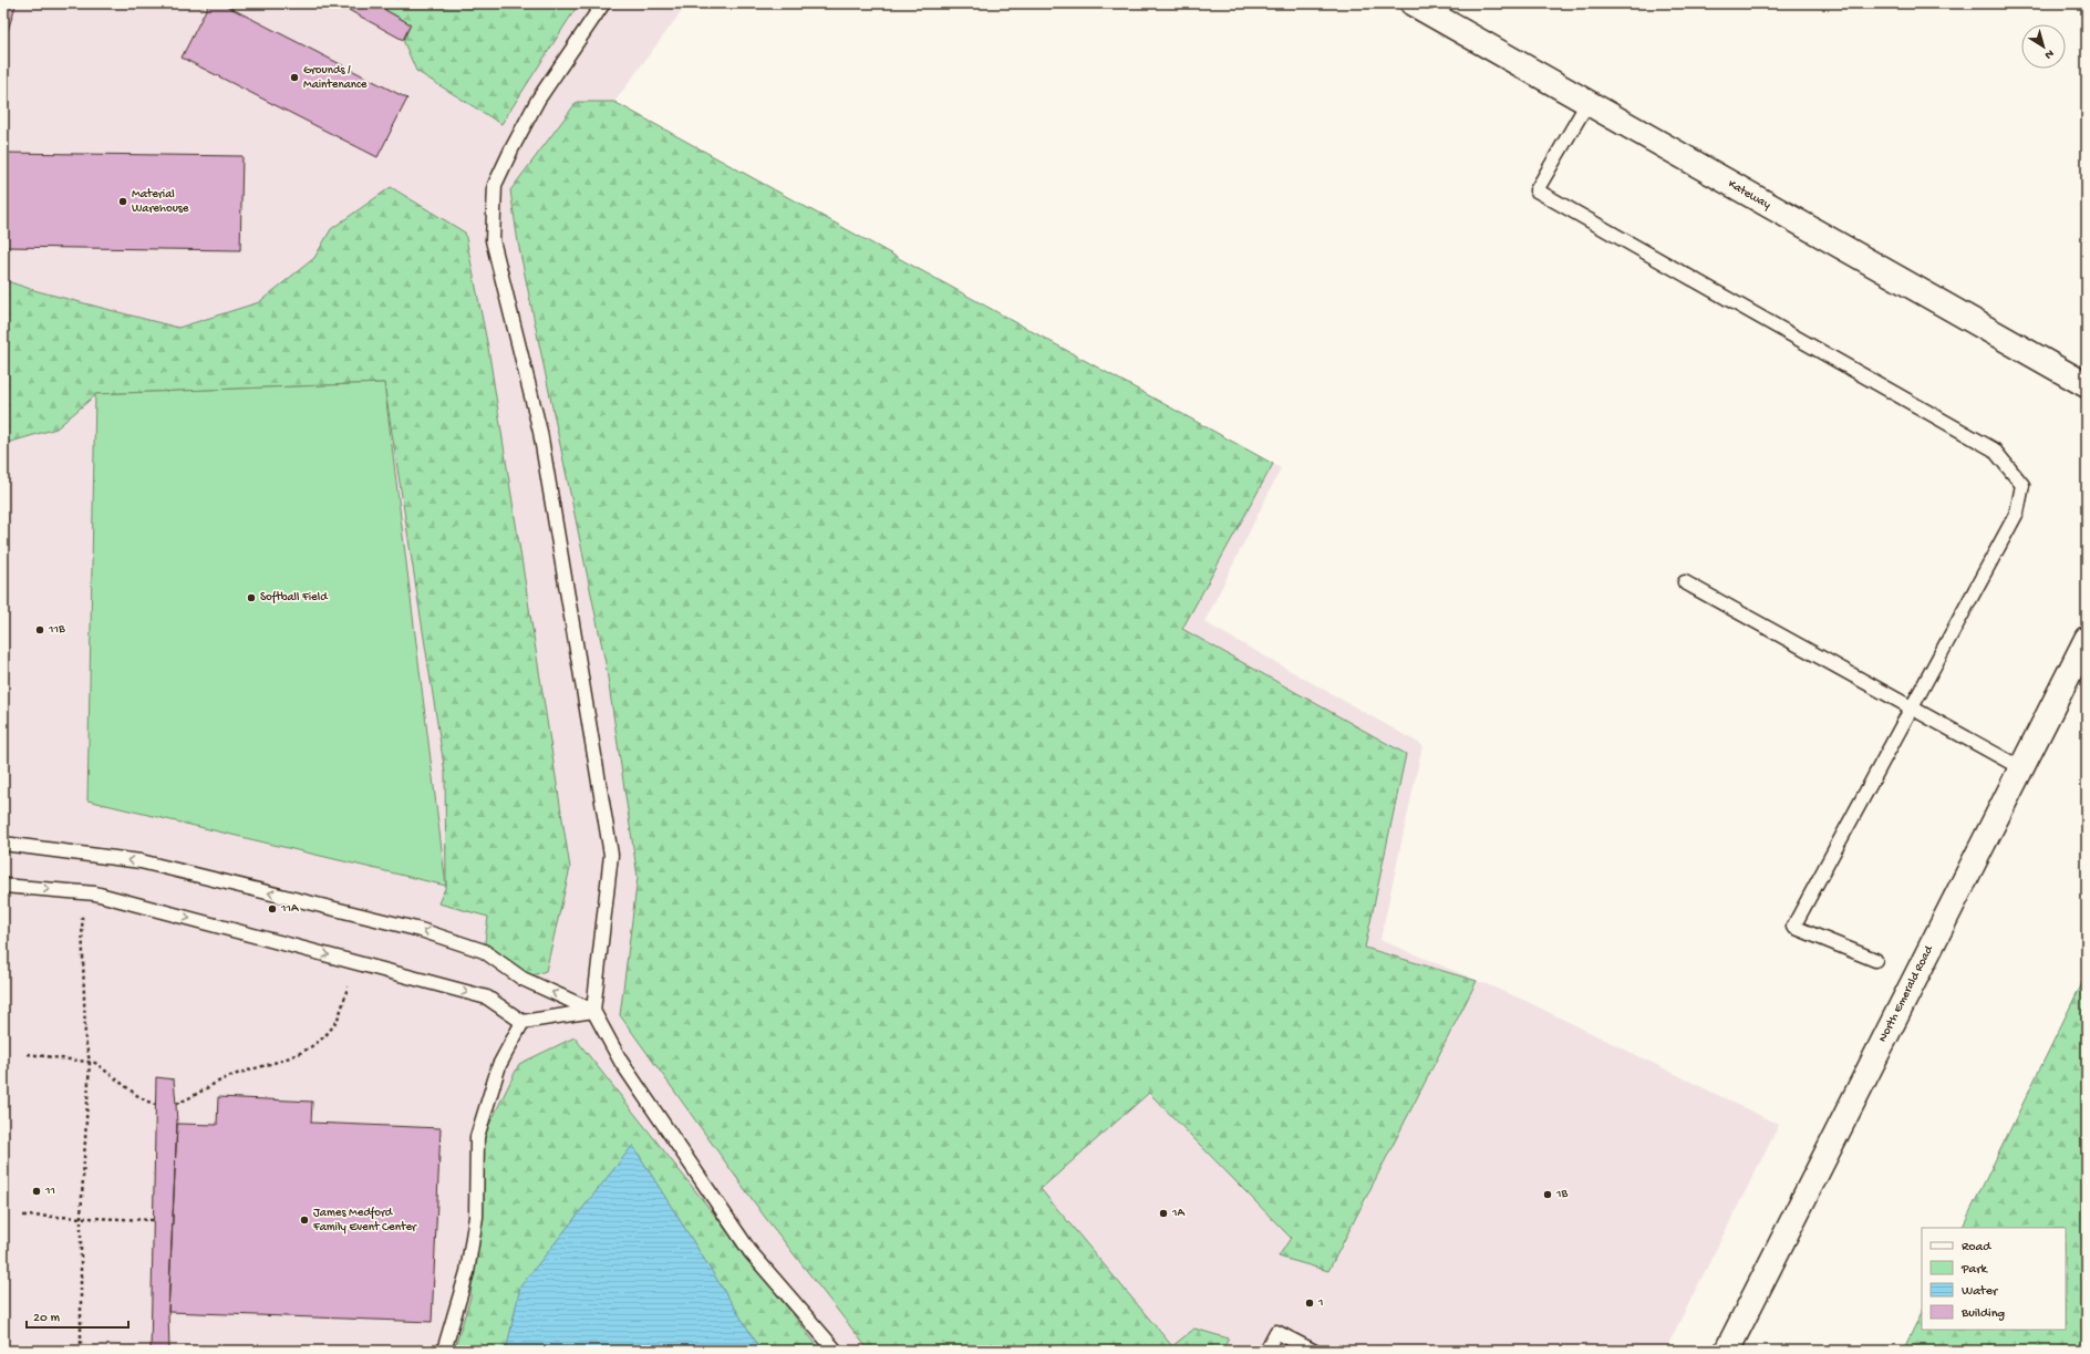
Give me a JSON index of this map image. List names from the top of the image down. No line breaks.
{"streets":{"main road":["Kateway","North Emerald Road"]},"places":["Grounds / Maintenance","Material Warehouse","Softball Field","11B","11A","11","1B","1A","James Medford Family Event Center","1"],"legend":["Road","Park","Water","Building"],"scale_bar":"20 m","north":"bottom right"}
